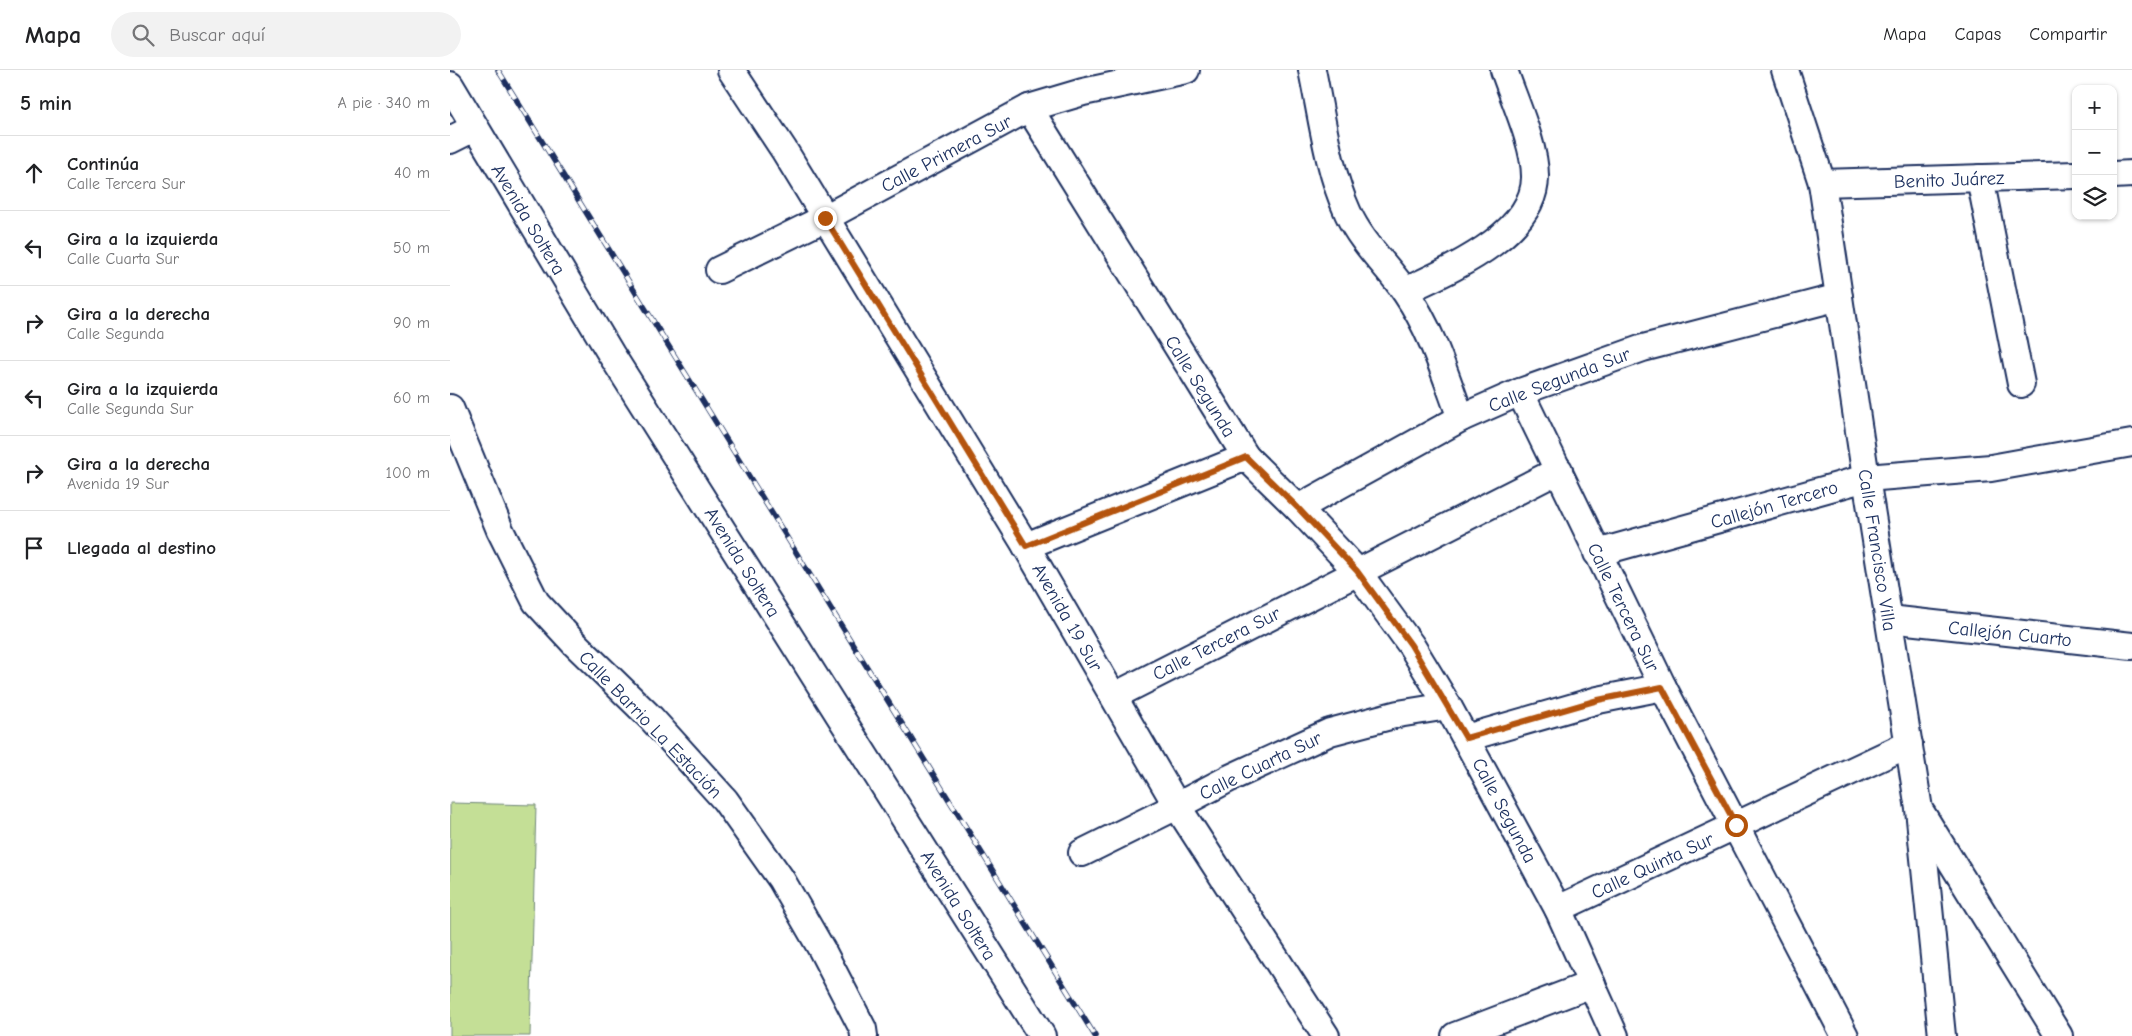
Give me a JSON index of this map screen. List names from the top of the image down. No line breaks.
{"streets":{"street":["Calle Primera Sur","Benito Juárez","Avenida Soltera","Calle Segunda Sur","Calle Segunda","Callejón Tercero","Calle Francisco Villa","Calle Tercera Sur","Avenida 19 Sur","Callejón Cuarto","Calle Barrio La Estación","Calle Cuarta Sur","Calle Quinta Sur"]},"crossings":[["Calle Primera Sur","Calle Segunda"],["Calle Primera Sur","Avenida 19 Sur"],["Benito Juárez","Calle Francisco Villa"],["Calle Segunda Sur","Calle Segunda"],["Calle Segunda Sur","Calle Francisco Villa"],["Calle Segunda Sur","Calle Tercera Sur"],["Calle Segunda","Calle Tercera Sur"],["Calle Segunda","Calle Cuarta Sur"],["Calle Segunda","Calle Quinta Sur"],["Callejón Tercero","Calle Francisco Villa"],["Callejón Tercero","Calle Tercera Sur"],["Calle Francisco Villa","Callejón Cuarto"],["Calle Francisco Villa","Calle Quinta Sur"],["Calle Tercera Sur","Avenida 19 Sur"],["Calle Tercera Sur","Calle Quinta Sur"],["Avenida 19 Sur","Calle Cuarta Sur"]],"page":{"header":"Mapa","search":"Buscar aquí","nav":["Mapa","Capas","Compartir"],"heading":["5 min","A pie · 340 m"],"map_buttons":["+","−"],"list":[["Continúa","Calle Tercera Sur","40 m"],["Gira a la izquierda","Calle Cuarta Sur","50 m"],["Gira a la derecha","Calle Segunda","90 m"],["Gira a la izquierda","Calle Segunda Sur","60 m"],["Gira a la derecha","Avenida 19 Sur","100 m"],"Llegada al destino"]}}
